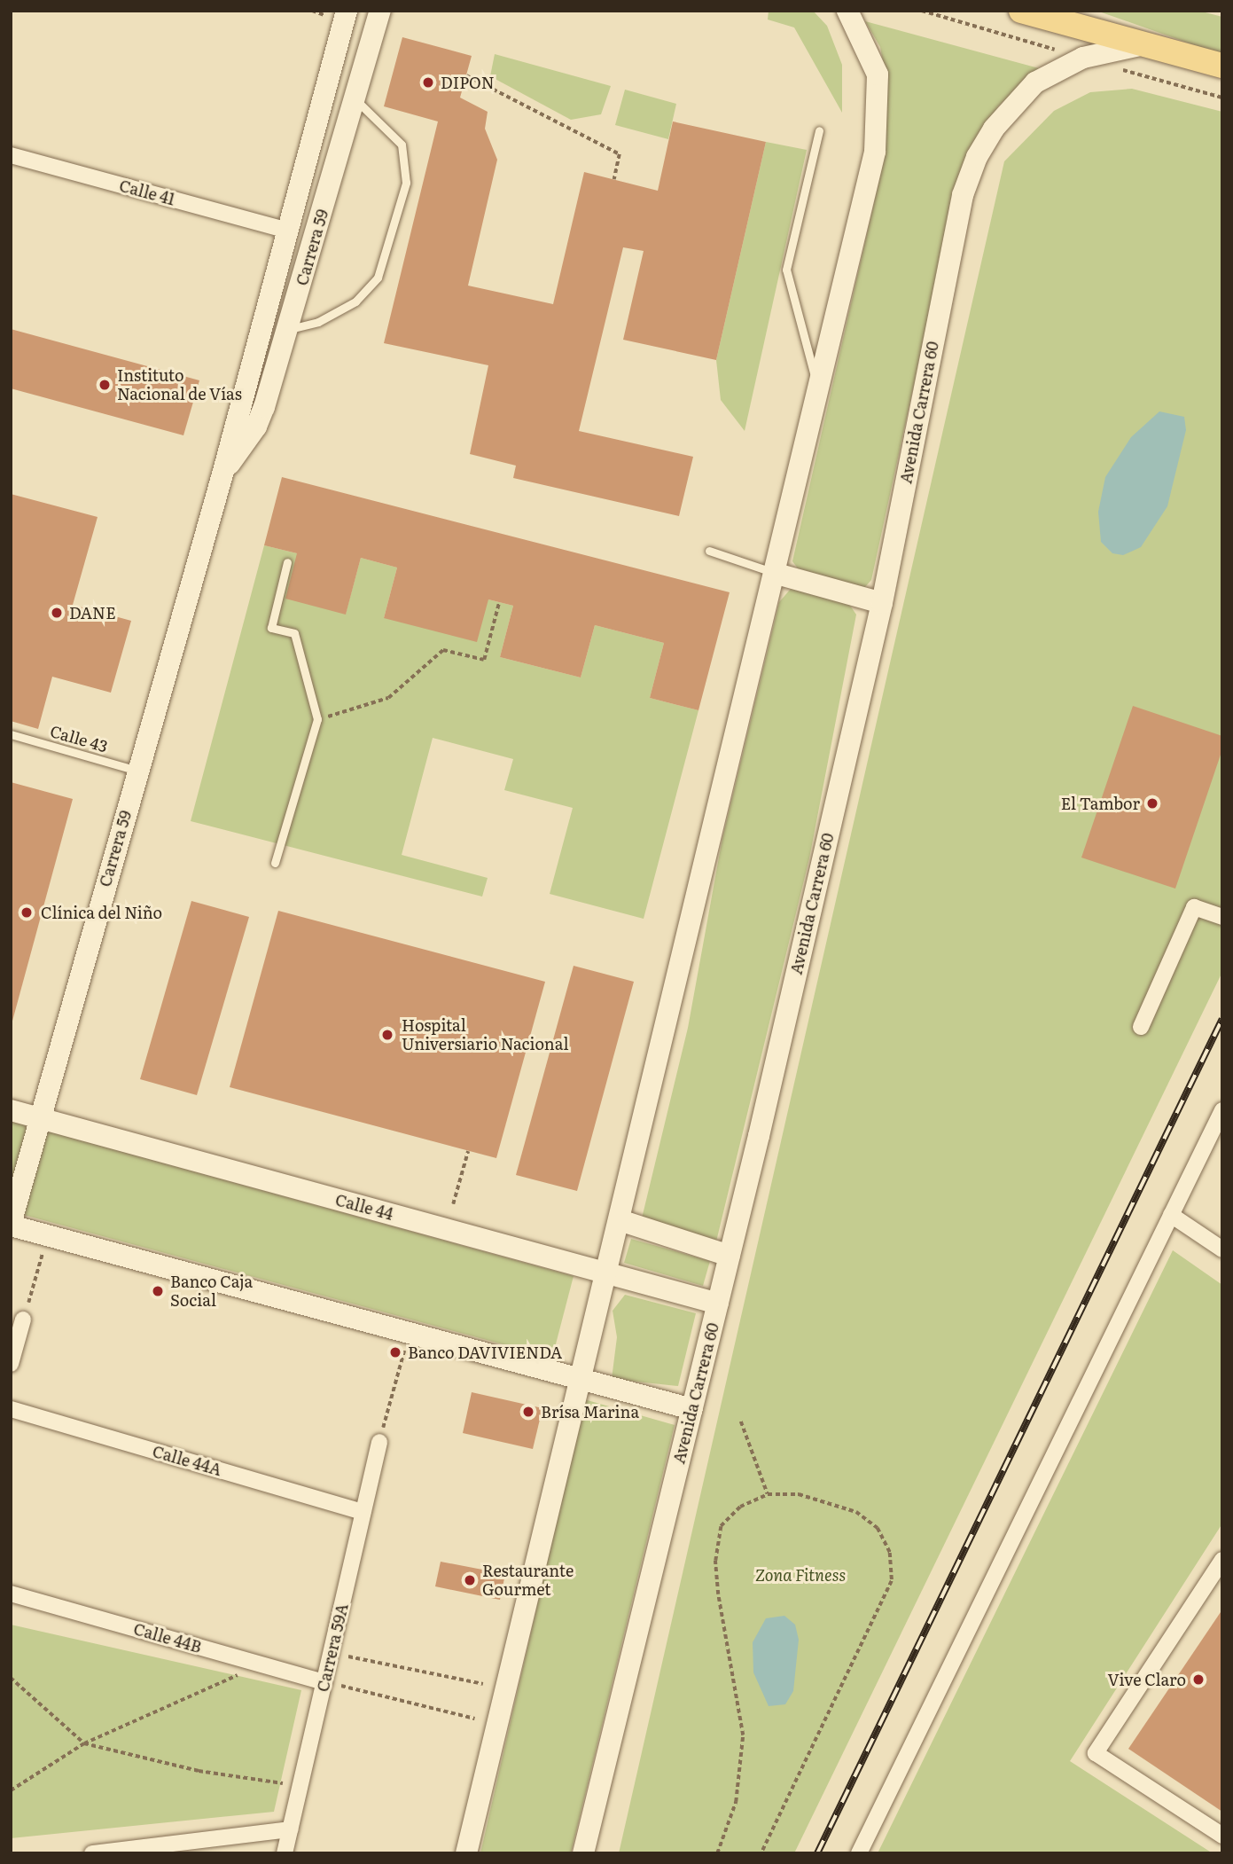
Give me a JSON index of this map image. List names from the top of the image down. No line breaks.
{"streets":{"main road":["Carrera 59","Avenida Carrera 60","Calle 44"],"street":["Calle 41","Calle 44A","Calle 44B","Carrera 59A"],"lane":["Calle 43"]},"crossings":[["Calle 41","Carrera 59"],["Carrera 59","Calle 43"],["Carrera 59","Calle 44"],["Avenida Carrera 60","Calle 44"],["Calle 44A","Carrera 59A"],["Calle 44B","Carrera 59A"]],"parks":["Zona Fitness"],"places":["DIPON","Instituto Nacional de Vías","DANE","El Tambor","Clínica del Niño","Hospital Universiario Nacional","Banco Caja Social","Banco DAVIVIENDA","Brísa Marina","Restaurante Gourmet","Vive Claro"]}
